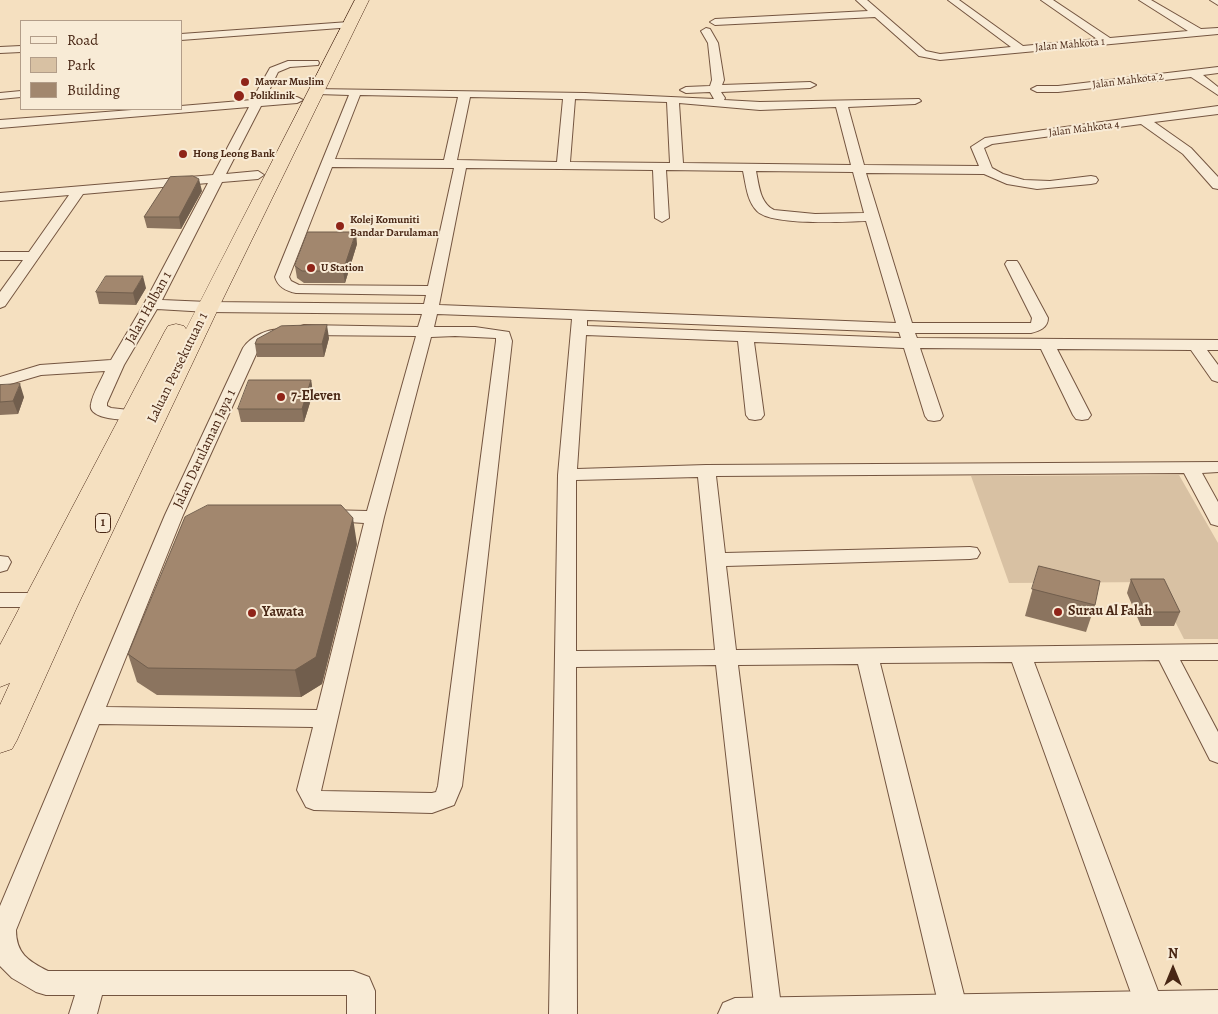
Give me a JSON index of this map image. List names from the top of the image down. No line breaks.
{"streets":{"highway":["Laluan Persekutuan 1","1"],"street":["Jalan Mahkota 1","Jalan Mahkota 2","Jalan Mahkota 4","Jalan Halban 1","Jalan Darulaman Jaya 1"]},"crossings":[["Jalan Halban 1","Laluan Persekutuan 1"]],"places":["Mawar Muslim","Poliklinik","Hong Leong Bank","Kolej Komuniti Bandar Darulaman","U Station","7-Eleven","Surau Al Falah","Yawata"],"legend":["Road","Park","Building"],"north":"top"}
